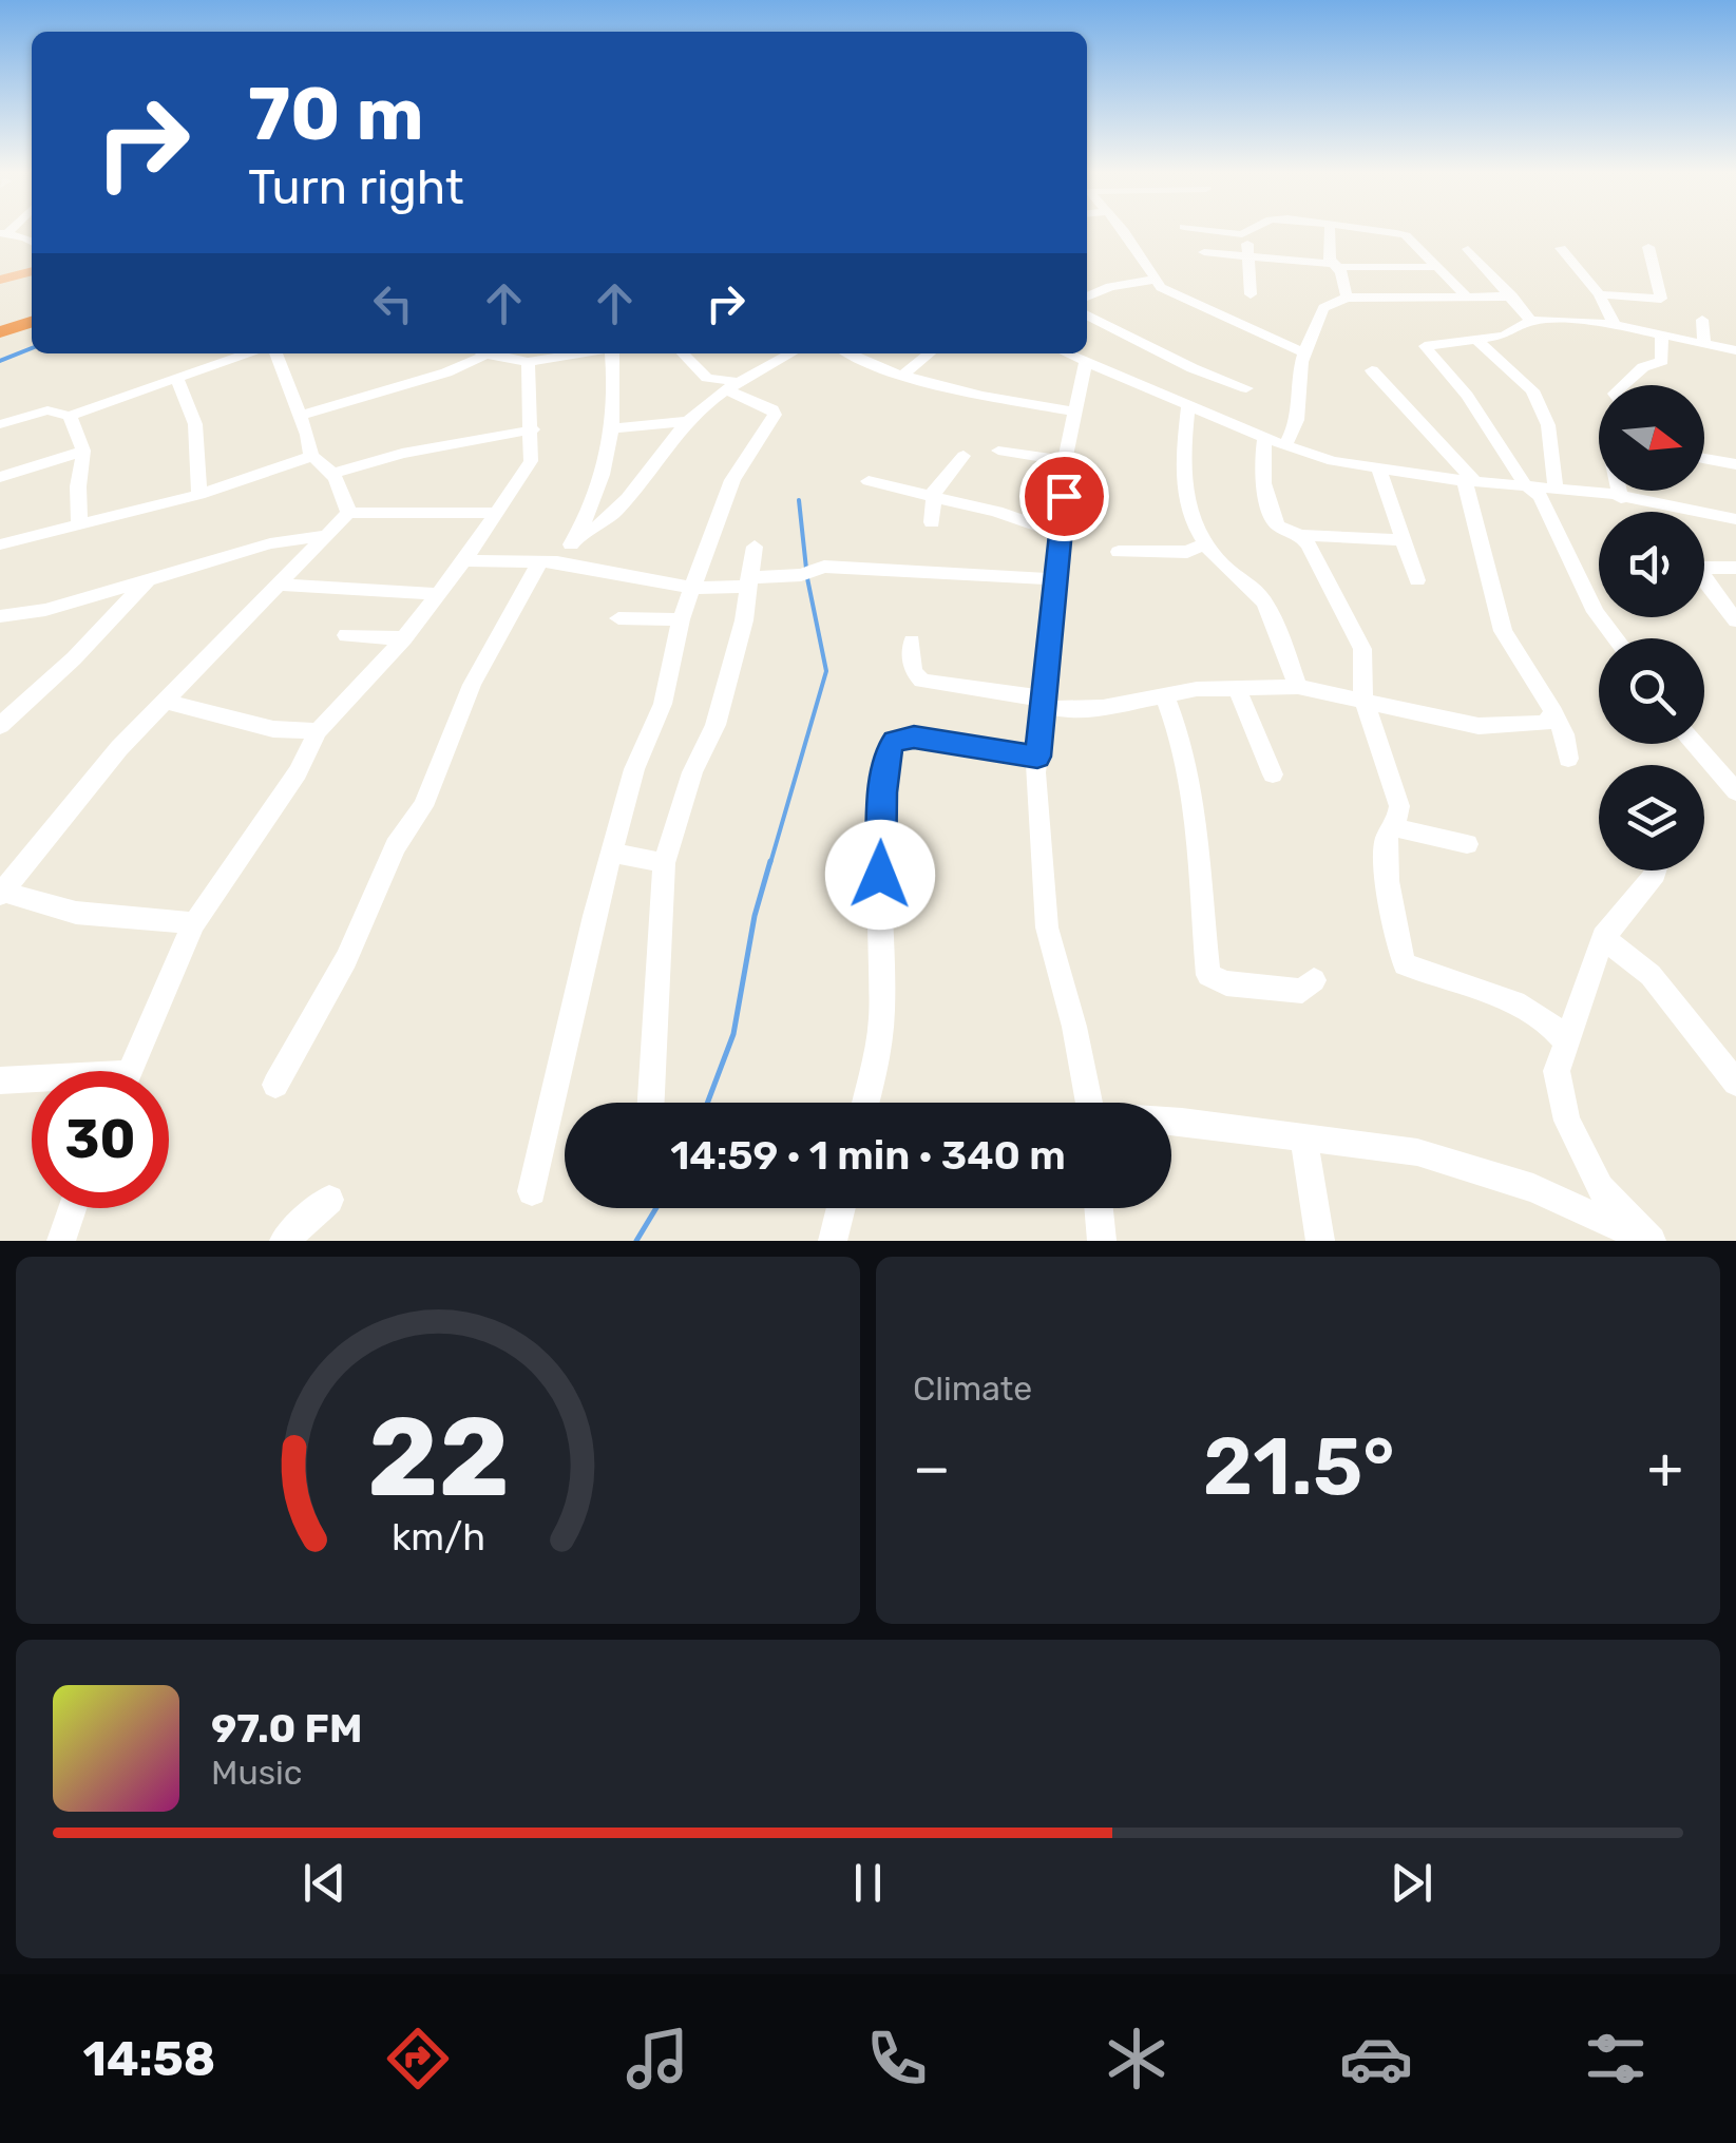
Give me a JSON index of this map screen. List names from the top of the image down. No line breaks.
{"north":"right","page":{"turn":["70 m","Turn right"],"limit":"30","trip":"14:59 · 1 min · 340 m","tile":"Climate","heat":["−","21.5°","+"],"song":["97.0 FM","Music"],"tabs":"14:58","gauge":["22","km/h"]}}
